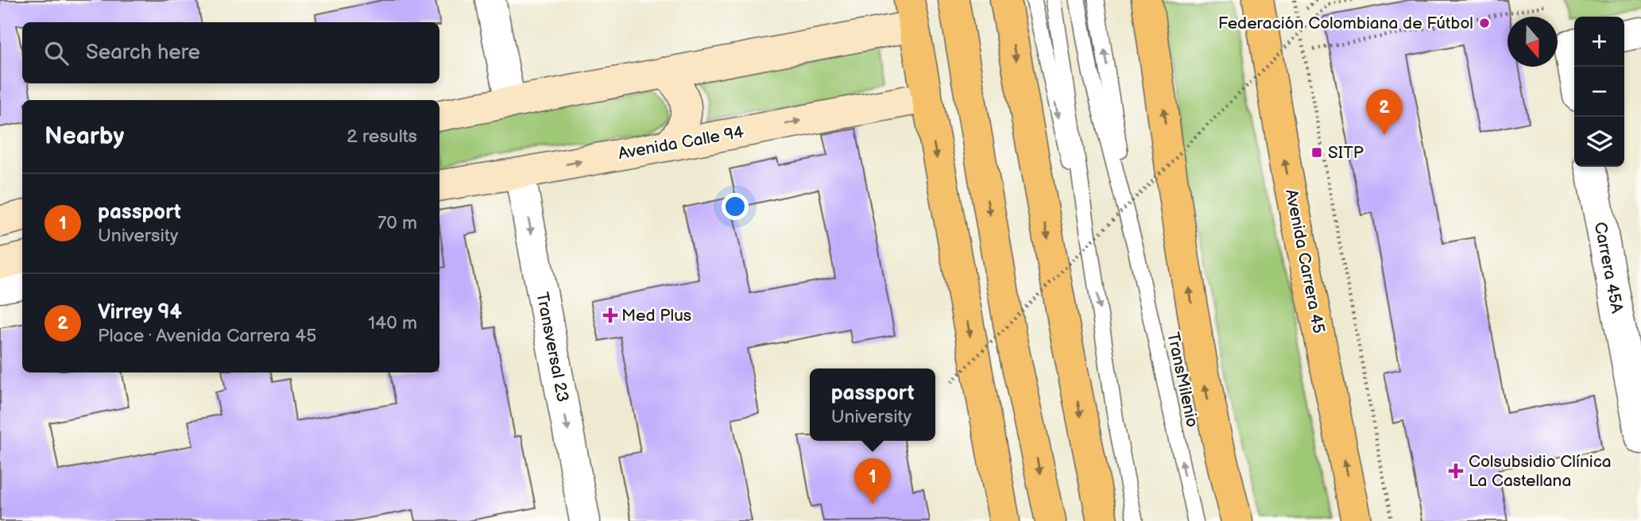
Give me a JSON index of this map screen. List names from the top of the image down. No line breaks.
{"streets":{"highway":["Avenida Carrera 45"],"main road":["Avenida Calle 94"],"street":["Carrera 45A","Transversal 23"],"lane":["TransMilenio"]},"crossings":[["Avenida Calle 94","Transversal 23"]],"one_way":["Transversal 23"],"places":{"other":["Federación Colombiana de Fútbol"],"transit":["SITP"],"health":["Med Plus","Colsubsidio Clínica La Castellana"]},"north":"bottom","page":{"map_buttons":["+","−"],"search":"Search here","pins":["2","1"],"heading":["Nearby","2 results"],"list":[{"mark":"1","name":"passport","note":"University","value":"70 m"},{"mark":"2","name":"Virrey 94","note":"Place · Avenida Carrera 45","value":"140 m"}],"popup":["passport","University"]}}
